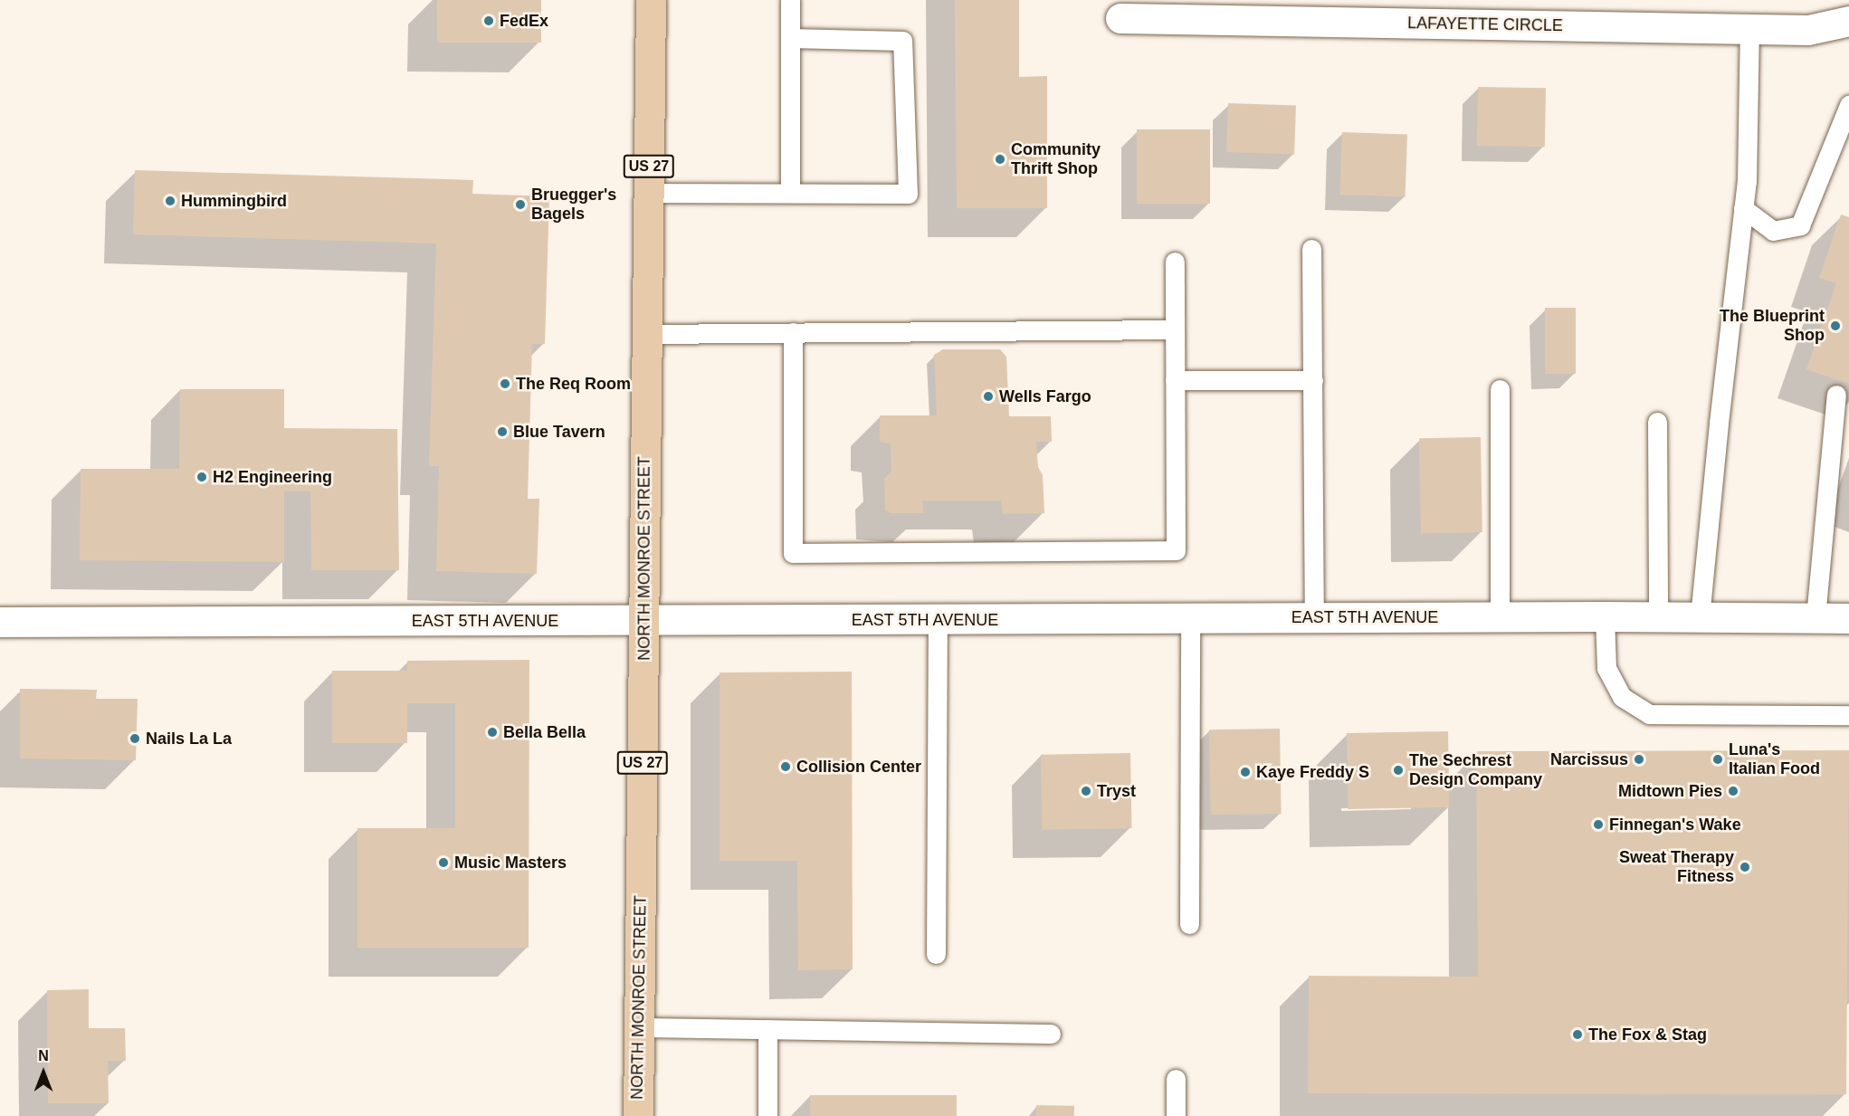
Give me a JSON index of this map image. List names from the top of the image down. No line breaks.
{"streets":{"main road":["US 27","NORTH MONROE STREET"],"street":["LAFAYETTE CIRCLE","EAST 5TH AVENUE"]},"crossings":[["NORTH MONROE STREET","EAST 5TH AVENUE"]],"places":["FedEx","Community Thrift Shop","Hummingbird","Bruegger's Bagels","The Blueprint Shop","The Req Room","Wells Fargo","Blue Tavern","H2 Engineering","Bella Bella","Nails La La","Narcissus","Luna's Italian Food","Collision Center","The Sechrest Design Company","Kaye Freddy S","Tryst","Midtown Pies","Finnegan's Wake","Music Masters","Sweat Therapy Fitness","The Fox & Stag"],"north":"top"}
